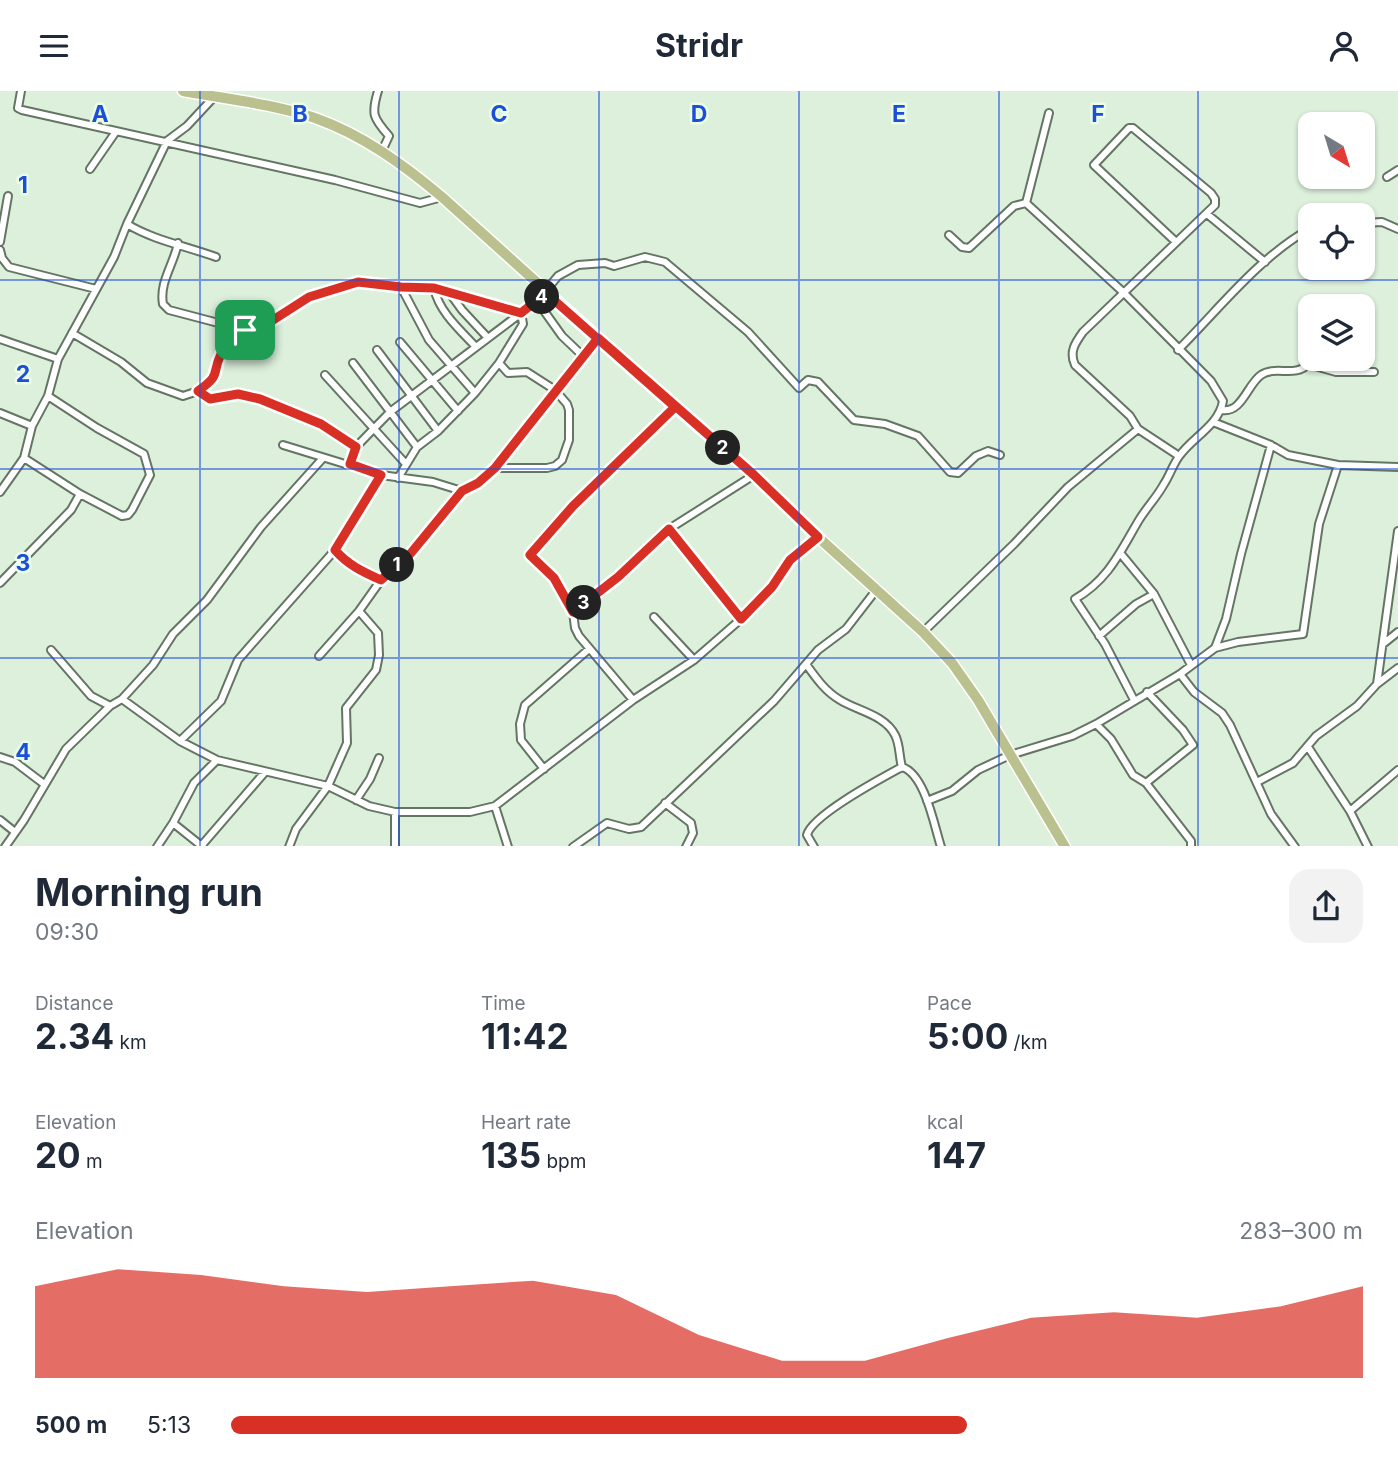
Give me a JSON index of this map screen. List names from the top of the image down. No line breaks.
{"north":"bottom right","page":{"header":"Stridr","pins":["4","2","1","3"],"heading":["Morning run","09:30"],"stats":[["Distance","2.34 km"],["Time","11:42"],["Pace","5:00 /km"],["Elevation","20 m"],["Heart rate","135 bpm"],["kcal","147"]],"chart":["Elevation","283–300 m"],"list":[{"name":"500 m","note":"5:13"}]},"grid":{"columns":["A","B","C","D","E","F"],"rows":["1","2","3","4"]}}
